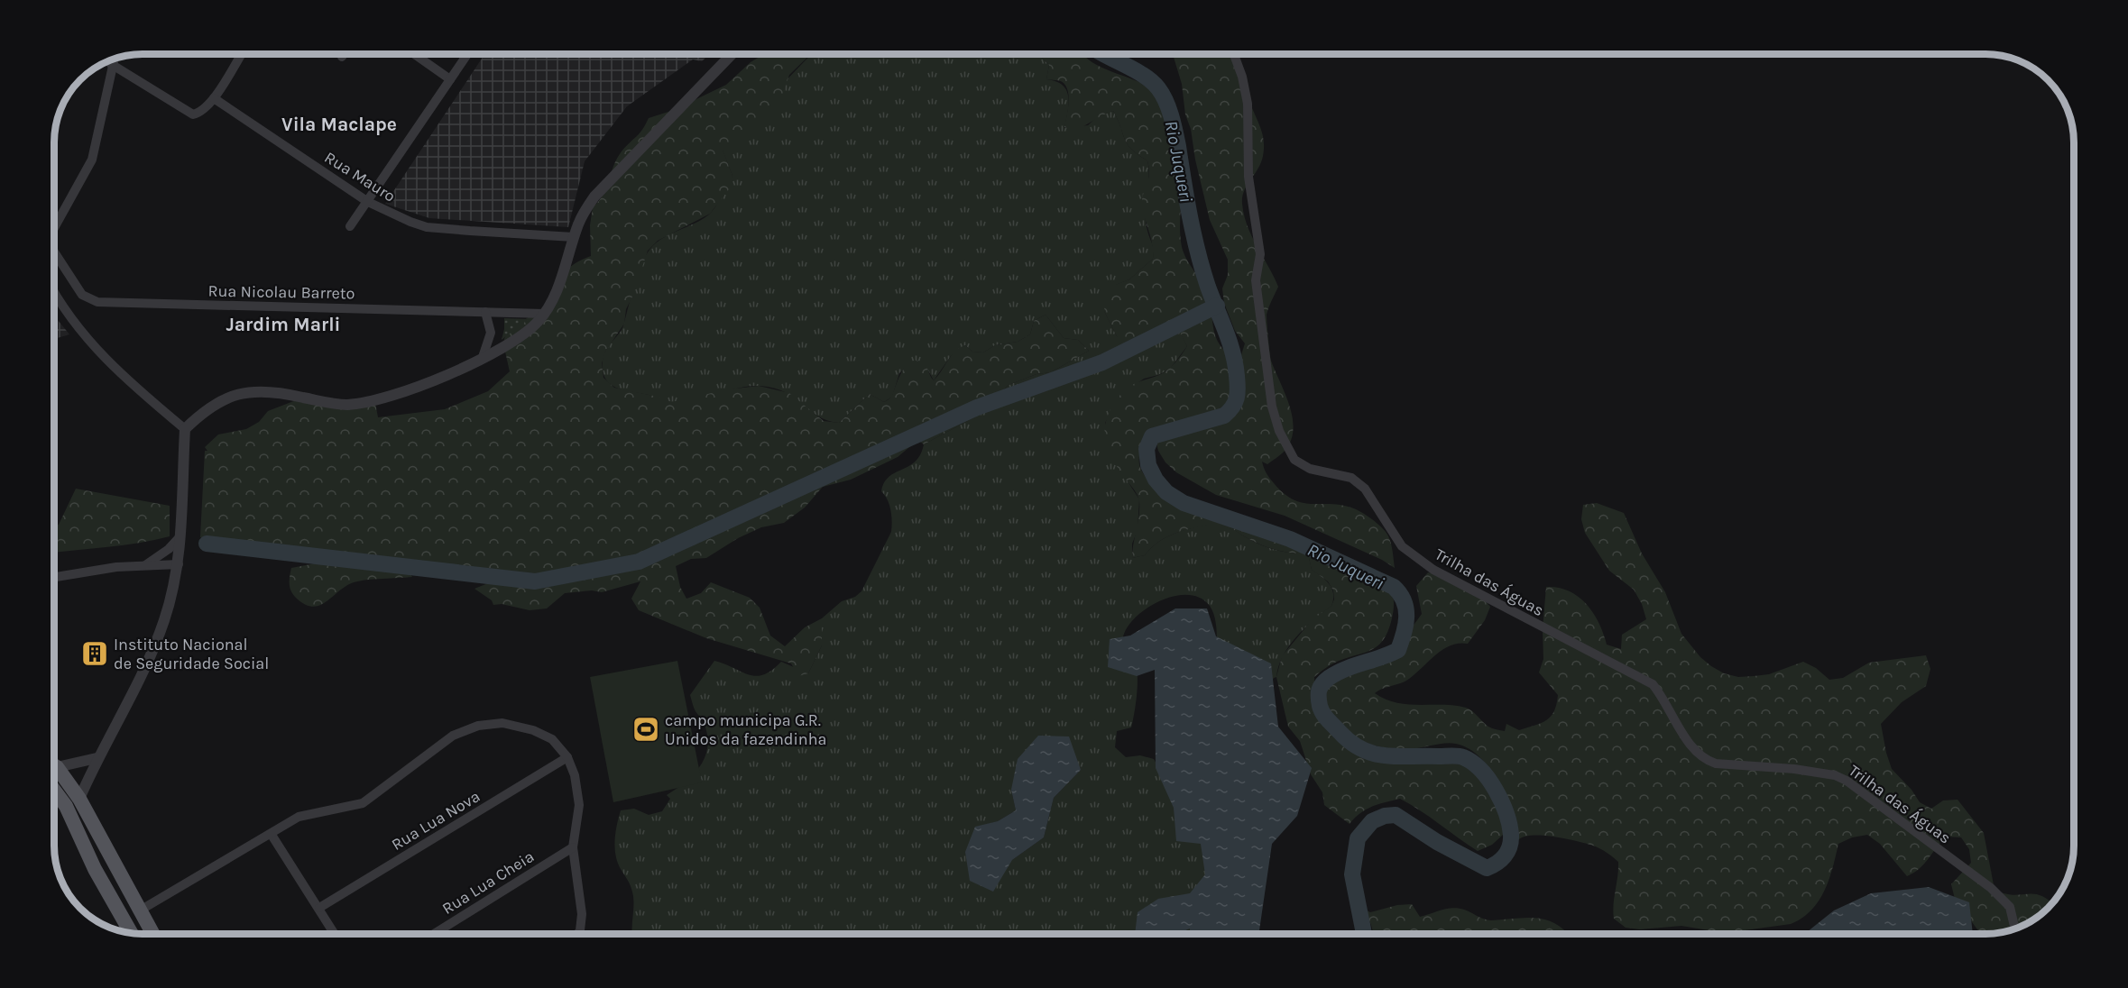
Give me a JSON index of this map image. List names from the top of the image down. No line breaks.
{"streets":{"street":["Rua Mauro","Rua Nicolau Barreto","Trilha das Águas","Rua Lua Nova","Rua Lua Cheia"]},"districts":["Vila Maclape","Jardim Marli"],"water":["Rio Juqueri"],"places":{"building":["Instituto Nacional de Seguridade Social"],"sports":["campo municipa G.R. Unidos da fazendinha"]}}
